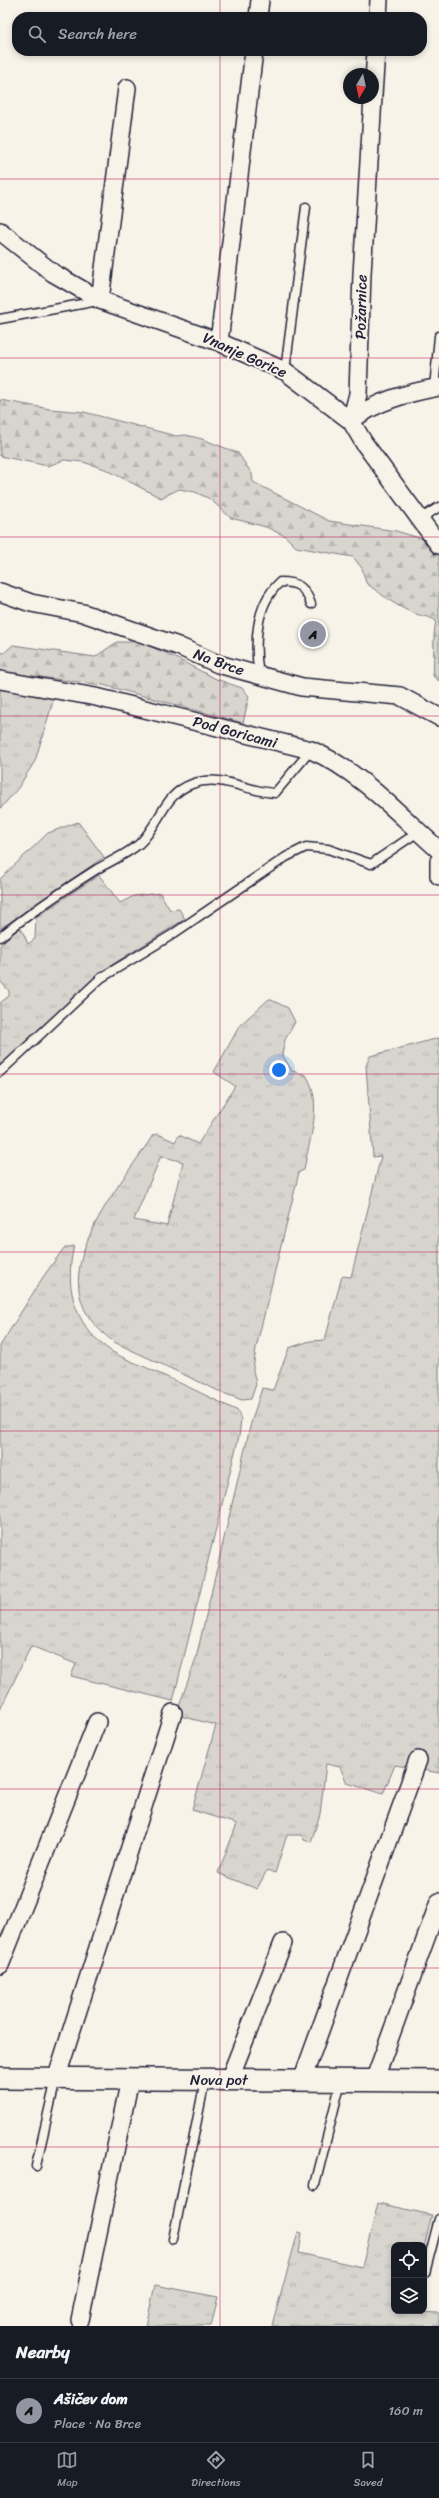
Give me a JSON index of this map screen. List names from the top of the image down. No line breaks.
{"streets":{"street":["Požarnice","Vnanje Gorice","Na Brce","Pod Goricami","Nova pot"]},"crossings":[["Požarnice","Vnanje Gorice"]],"north":"bottom","page":{"search":"Search here","pins":"A","heading":"Nearby","list":[{"mark":"A","name":"Ašičev dom","note":"Place · Na Brce","value":"160 m"}],"nav":["Map","Directions","Saved"]}}
